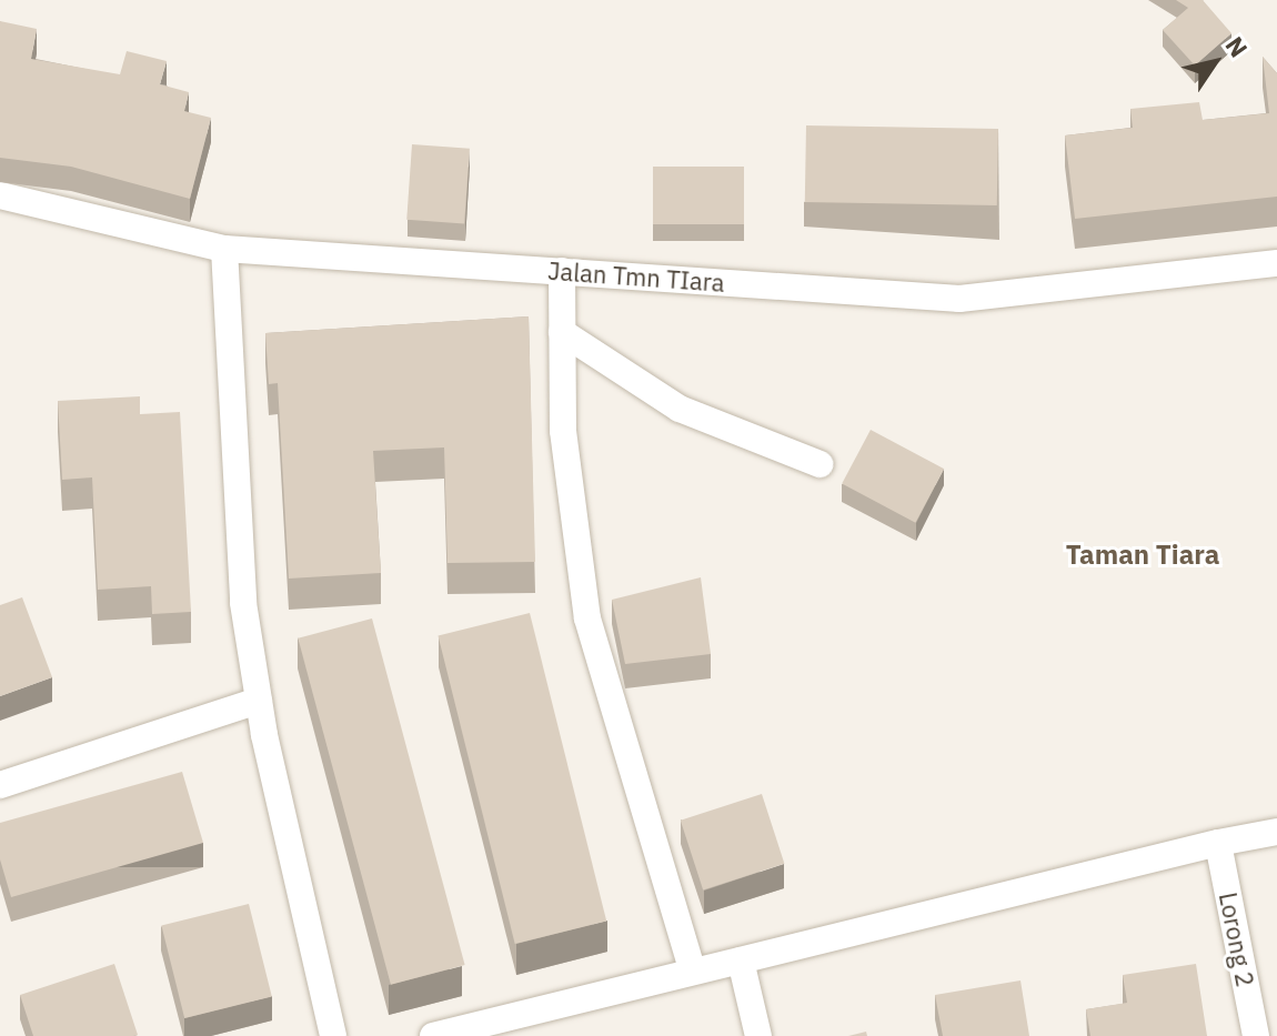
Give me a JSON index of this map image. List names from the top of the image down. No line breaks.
{"streets":{"street":["Jalan Tmn TIara","Lorong 2"]},"districts":["Taman Tiara"],"north":"top right"}
